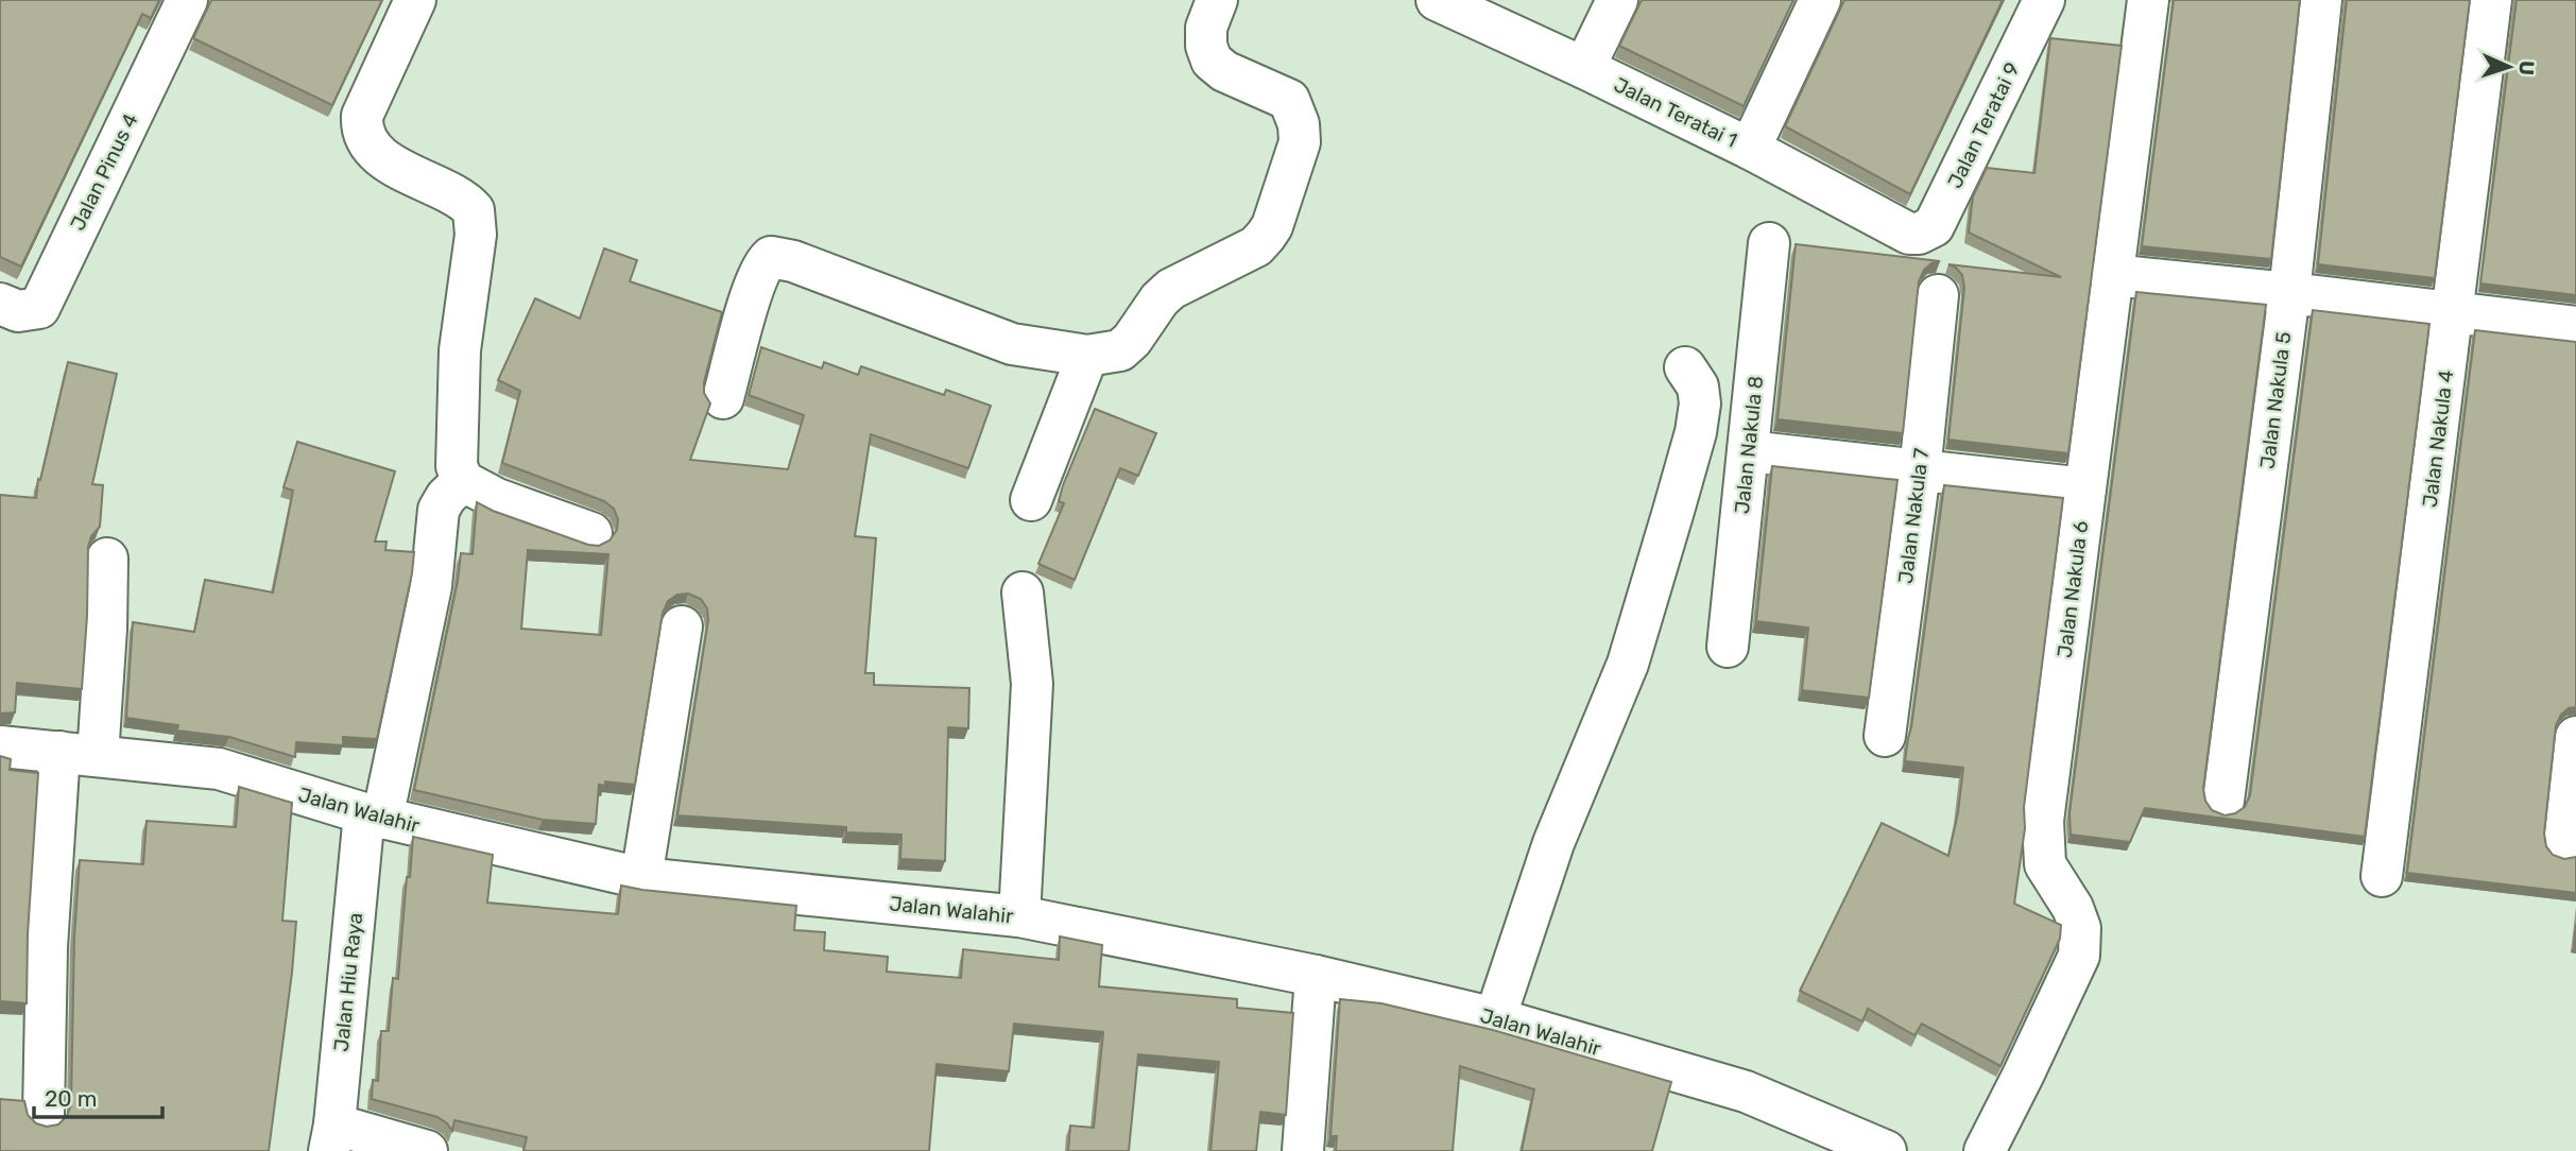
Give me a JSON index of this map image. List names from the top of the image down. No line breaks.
{"streets":{"street":["Jalan Teratai 1","Jalan Teratai 9","Jalan Pinus 4","Jalan Nakula 5","Jalan Nakula 4","Jalan Nakula 8","Jalan Nakula 7","Jalan Nakula 6","Jalan Walahir","Jalan Hiu Raya"]},"crossings":[["Jalan Teratai 1","Jalan Teratai 9"],["Jalan Walahir","Jalan Hiu Raya"]],"scale_bar":"20 m","north":"right"}
